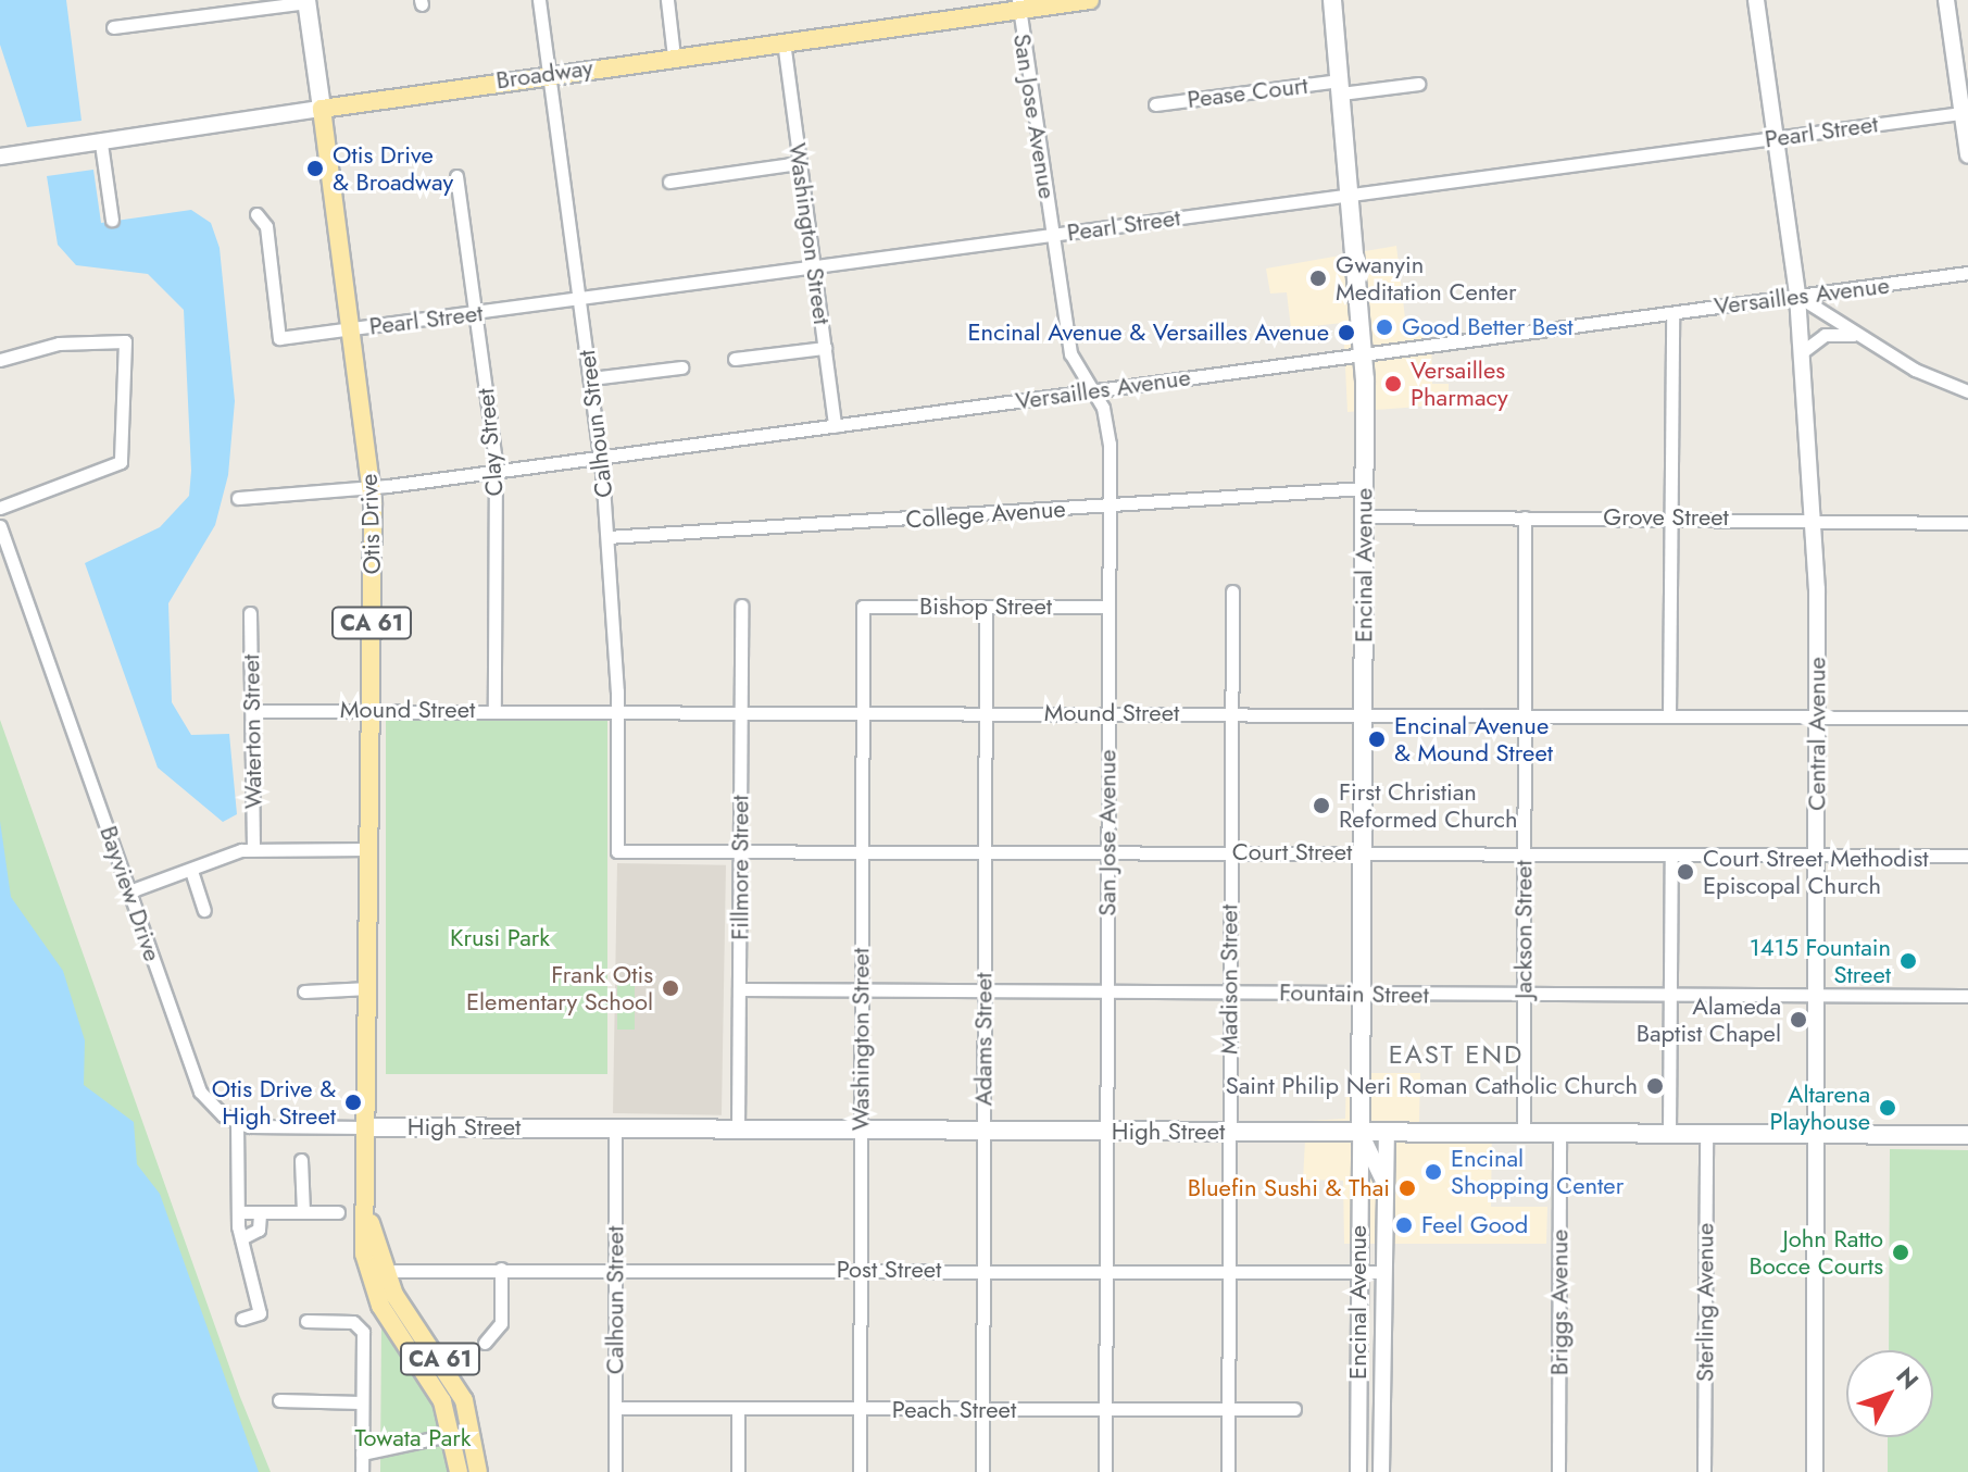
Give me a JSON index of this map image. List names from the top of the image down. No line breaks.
{"streets":{"main road":["Broadway","Otis Drive","Encinal Avenue","CA 61","High Street"],"street":["Pease Court","San Jose Avenue","Pearl Street","Washington Street","Versailles Avenue","Calhoun Street","Clay Street","College Avenue","Grove Street","Bishop Street","Mound Street","Waterton Street","Central Avenue","Court Street","Fillmore Street","Bayview Drive","Jackson Street","Madison Street","Fountain Street","Adams Street","Post Street","Briggs Avenue","Sterling Avenue","Peach Street"]},"crossings":[["Broadway","San Jose Avenue"],["Broadway","Washington Street"],["Broadway","Calhoun Street"],["Broadway","Otis Drive"],["Pease Court","Encinal Avenue"],["San Jose Avenue","Pearl Street"],["San Jose Avenue","Versailles Avenue"],["San Jose Avenue","College Avenue"],["San Jose Avenue","Bishop Street"],["San Jose Avenue","Mound Street"],["San Jose Avenue","Court Street"],["San Jose Avenue","Fountain Street"],["San Jose Avenue","High Street"],["San Jose Avenue","Post Street"],["San Jose Avenue","Peach Street"],["Pearl Street","Washington Street"],["Pearl Street","Calhoun Street"],["Pearl Street","Clay Street"],["Pearl Street","Otis Drive"],["Pearl Street","Encinal Avenue"],["Pearl Street","Central Avenue"],["Washington Street","Versailles Avenue"],["Washington Street","Bishop Street"],["Washington Street","Mound Street"],["Washington Street","Court Street"],["Washington Street","Fountain Street"],["Washington Street","High Street"],["Washington Street","Post Street"],["Washington Street","Peach Street"],["Versailles Avenue","Calhoun Street"],["Versailles Avenue","Clay Street"],["Versailles Avenue","Otis Drive"],["Versailles Avenue","Encinal Avenue"],["Versailles Avenue","Central Avenue"],["Calhoun Street","College Avenue"],["Calhoun Street","Mound Street"],["Calhoun Street","Court Street"],["Calhoun Street","High Street"],["Calhoun Street","Post Street"],["Calhoun Street","Peach Street"],["Clay Street","Mound Street"],["College Avenue","Encinal Avenue"],["Grove Street","Encinal Avenue"],["Grove Street","Central Avenue"],["Grove Street","Jackson Street"],["Otis Drive","Mound Street"],["Otis Drive","High Street"],["Encinal Avenue","Mound Street"],["Encinal Avenue","Court Street"],["Encinal Avenue","Fountain Street"],["Encinal Avenue","High Street"],["Encinal Avenue","Post Street"],["Bishop Street","Adams Street"],["Mound Street","Waterton Street"],["Mound Street","Central Avenue"],["Mound Street","Fillmore Street"],["Mound Street","Jackson Street"],["Mound Street","Madison Street"],["Mound Street","Adams Street"],["Central Avenue","Court Street"],["Central Avenue","Fountain Street"],["Central Avenue","High Street"],["Court Street","Fillmore Street"],["Court Street","Jackson Street"],["Court Street","Madison Street"],["Court Street","Adams Street"],["Fillmore Street","Fountain Street"],["Fillmore Street","High Street"],["Jackson Street","Fountain Street"],["Jackson Street","High Street"],["Madison Street","Fountain Street"],["Madison Street","High Street"],["Madison Street","Post Street"],["Madison Street","Peach Street"],["Fountain Street","Adams Street"],["Adams Street","High Street"],["Adams Street","Post Street"],["Adams Street","Peach Street"],["High Street","Briggs Avenue"],["High Street","Sterling Avenue"]],"districts":["EAST END"],"parks":["Krusi Park","Towata Park"],"places":["Otis Drive & Broadway","Gwanyin Meditation Center","Good Better Best","Encinal Avenue & Versailles Avenue","Versailles Pharmacy","Encinal Avenue & Mound Street","First Christian Reformed Church","Court Street Methodist Episcopal Church","1415 Fountain Street","Frank Otis Elementary School","Alameda Baptist Chapel","Saint Philip Neri Roman Catholic Church","Otis Drive & High Street","Altarena Playhouse","Encinal Shopping Center","Bluefin Sushi & Thai","Feel Good","John Ratto Bocce Courts"],"north":"top right"}
